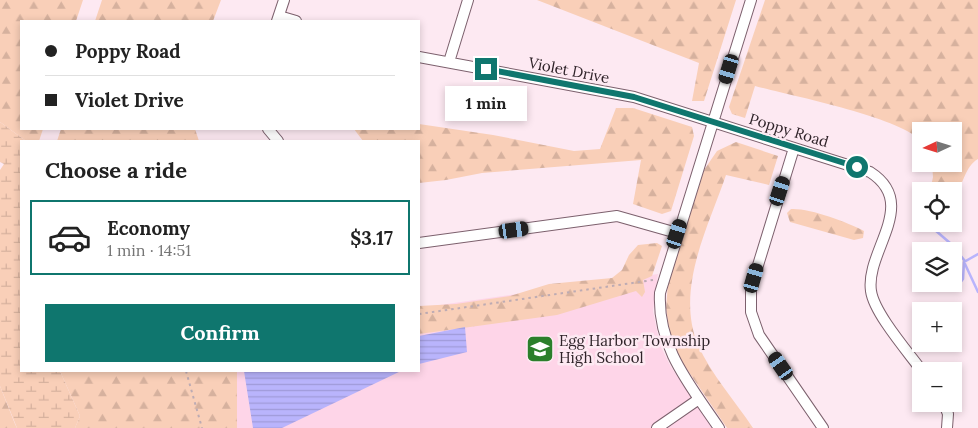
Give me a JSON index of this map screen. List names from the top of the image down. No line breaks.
{"streets":{"street":["Violet Drive","Poppy Road"]},"crossings":[["Violet Drive","Poppy Road"]],"places":{"school or university":["Egg Harbor Township High School"]},"north":"left","page":{"banner":["Poppy Road","Violet Drive"],"bubble":"1 min","map_buttons":["+","−"],"heading":"Choose a ride","list":[{"name":"Economy","note":"1 min · 14:51","value":"$3.17"}],"buttons":"Confirm"}}
